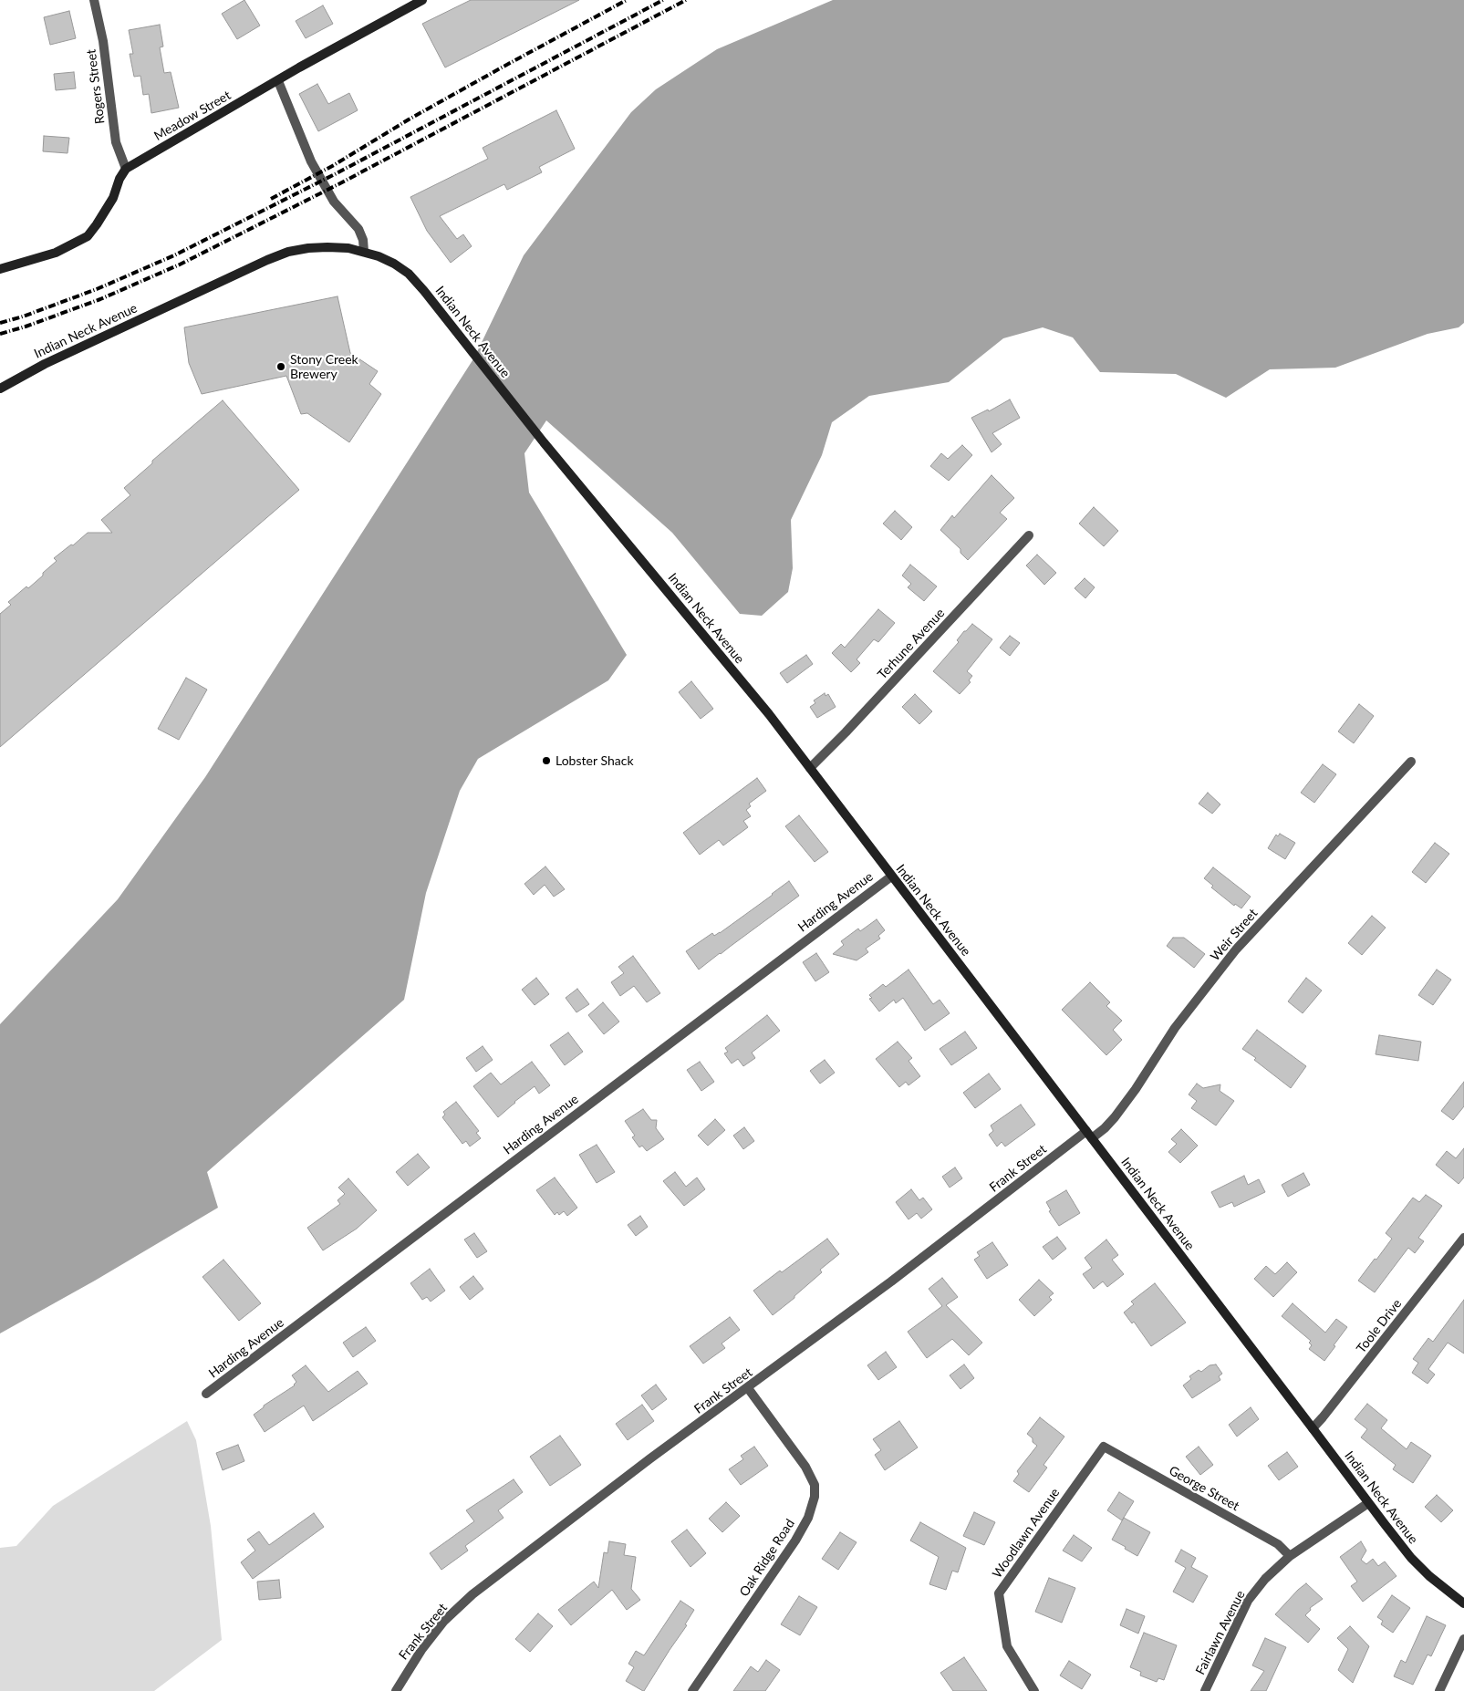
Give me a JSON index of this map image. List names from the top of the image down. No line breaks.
{"streets":{"street":["Rogers Street","Meadow Street","Indian Neck Avenue","Terhune Avenue","Harding Avenue","Weir Street","Frank Street","Toole Drive","George Street","Woodlawn Avenue","Oak Ridge Road","Fairlawn Avenue"]},"crossings":[["Rogers Street","Meadow Street"],["Indian Neck Avenue","Terhune Avenue"],["Indian Neck Avenue","Harding Avenue"],["Indian Neck Avenue","Weir Street"],["Indian Neck Avenue","Frank Street"],["Indian Neck Avenue","Toole Drive"],["Indian Neck Avenue","Fairlawn Avenue"],["Weir Street","Frank Street"],["Frank Street","Oak Ridge Road"],["George Street","Woodlawn Avenue"],["George Street","Fairlawn Avenue"]],"places":["Stony Creek Brewery","Lobster Shack"]}
